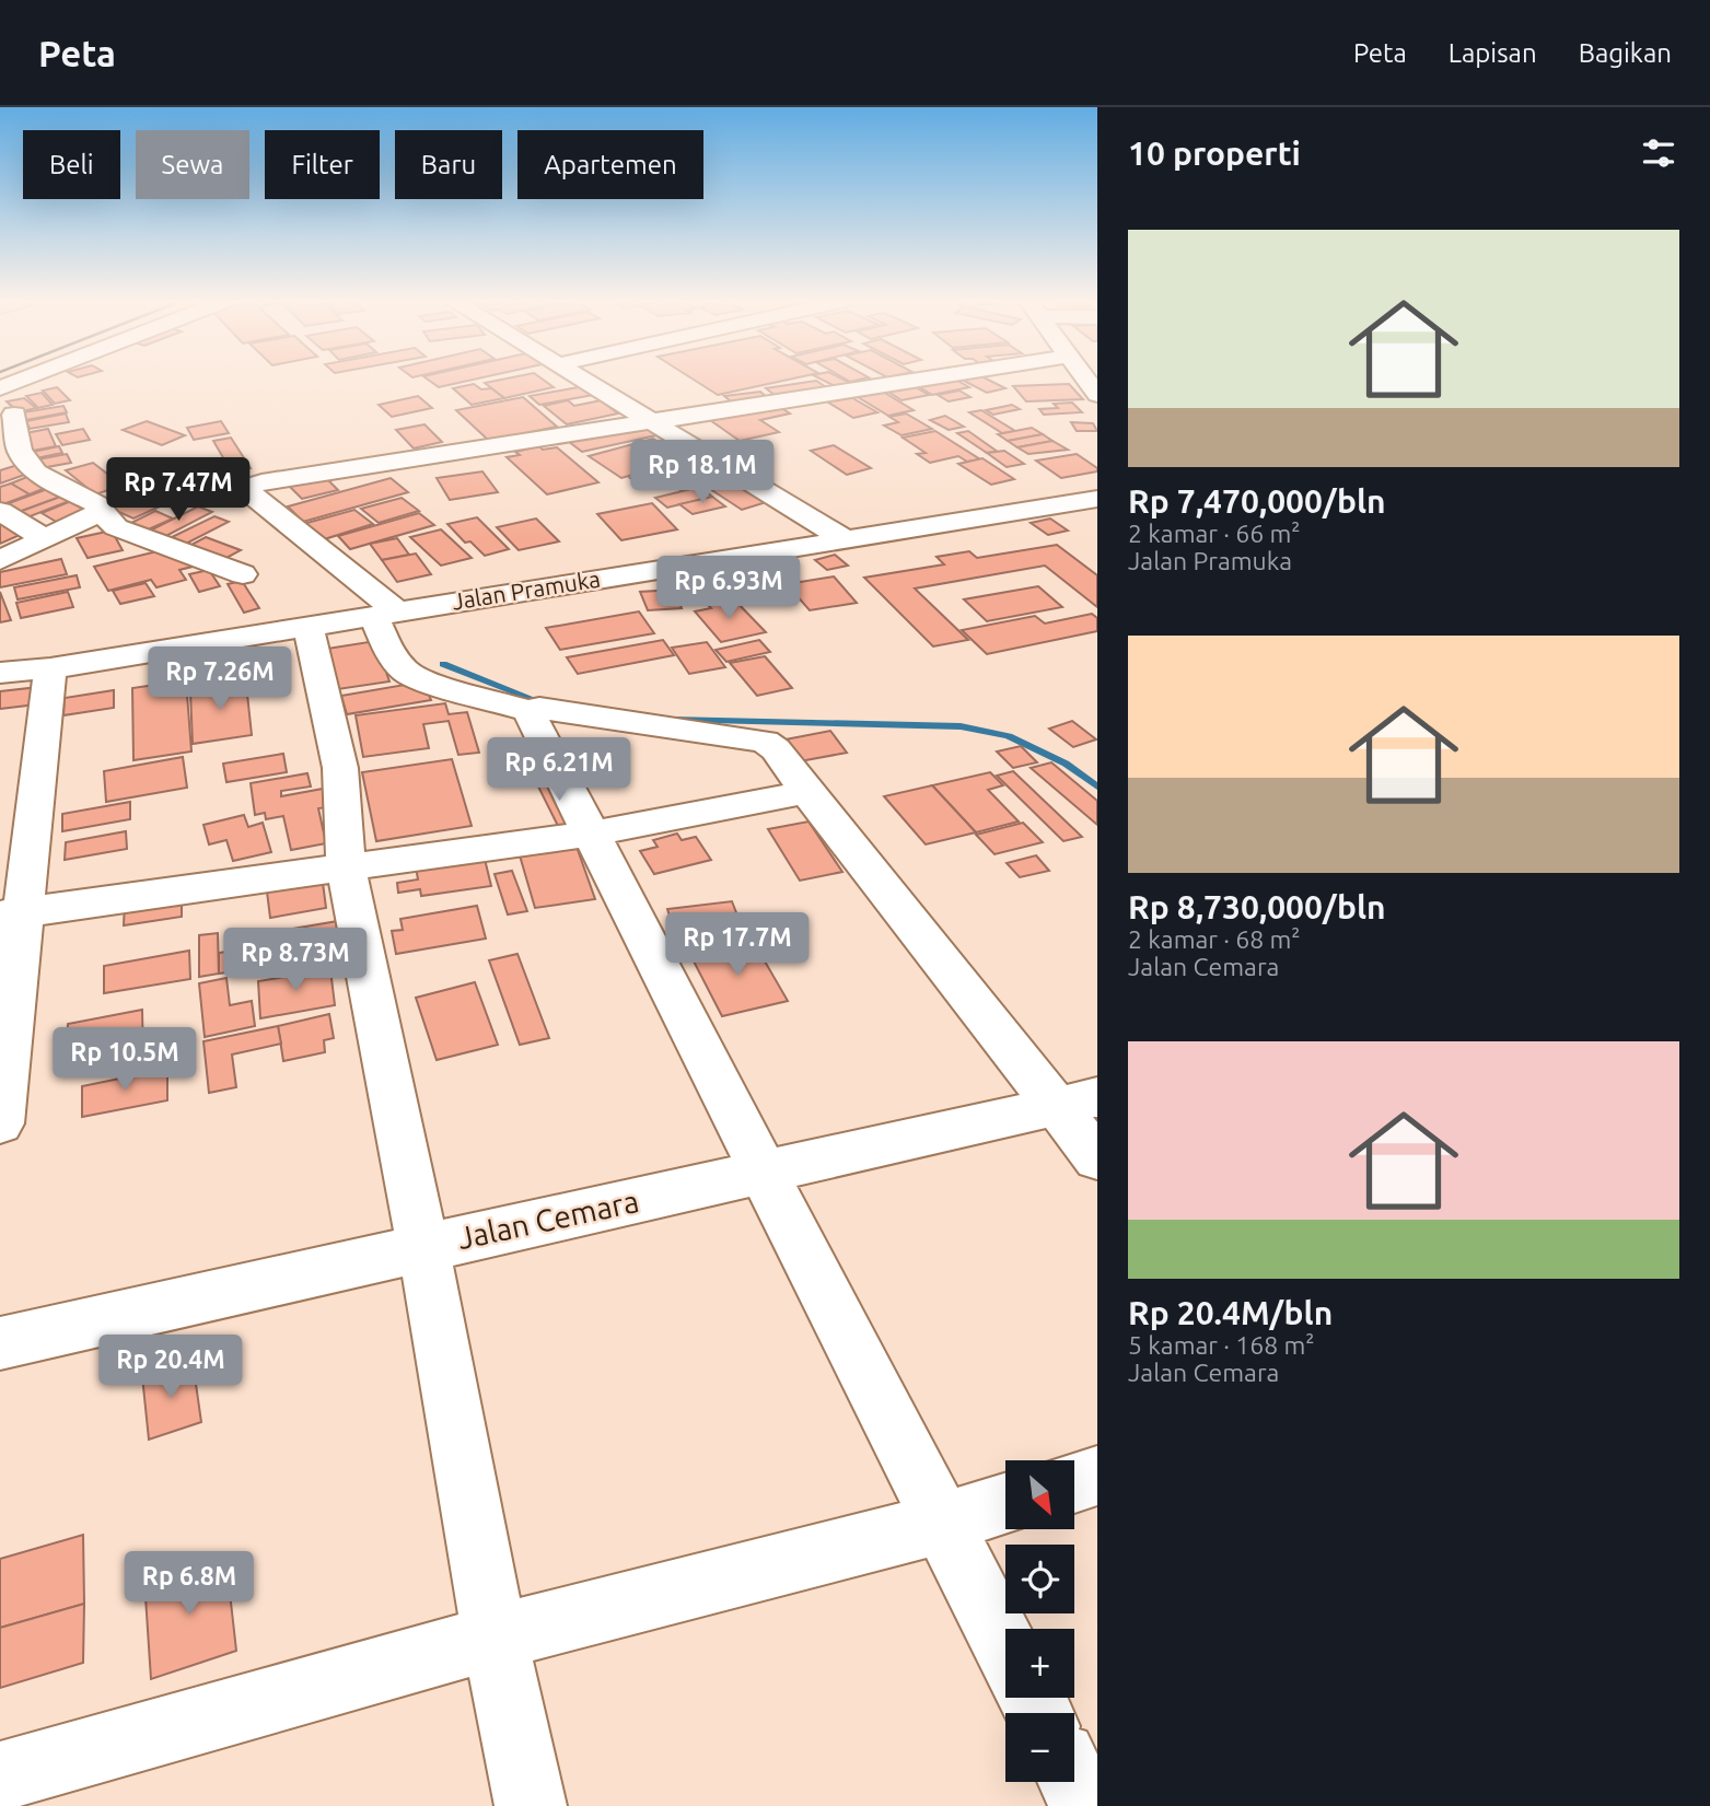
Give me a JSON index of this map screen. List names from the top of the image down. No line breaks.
{"streets":{"street":["Jalan Pramuka","Jalan Cemara"]},"north":"bottom right","page":{"header":"Peta","nav":["Peta","Lapisan","Bagikan"],"heading":"10 properti","chip":["Beli","Sewa","Filter","Baru","Apartemen"],"list":[{"name":"Rp 7,470,000/bln","note":"2 kamar · 66 m² · Jalan Pramuka"},{"name":"Rp 8,730,000/bln","note":"2 kamar · 68 m² · Jalan Cemara"},{"name":"Rp 20.4M/bln","note":"5 kamar · 168 m² · Jalan Cemara"}],"price":["Rp 18.1M","Rp 7.47M","Rp 6.93M","Rp 7.26M","Rp 6.21M","Rp 17.7M","Rp 8.73M","Rp 10.5M","Rp 20.4M","Rp 6.8M"],"map_buttons":["+","−"]}}
